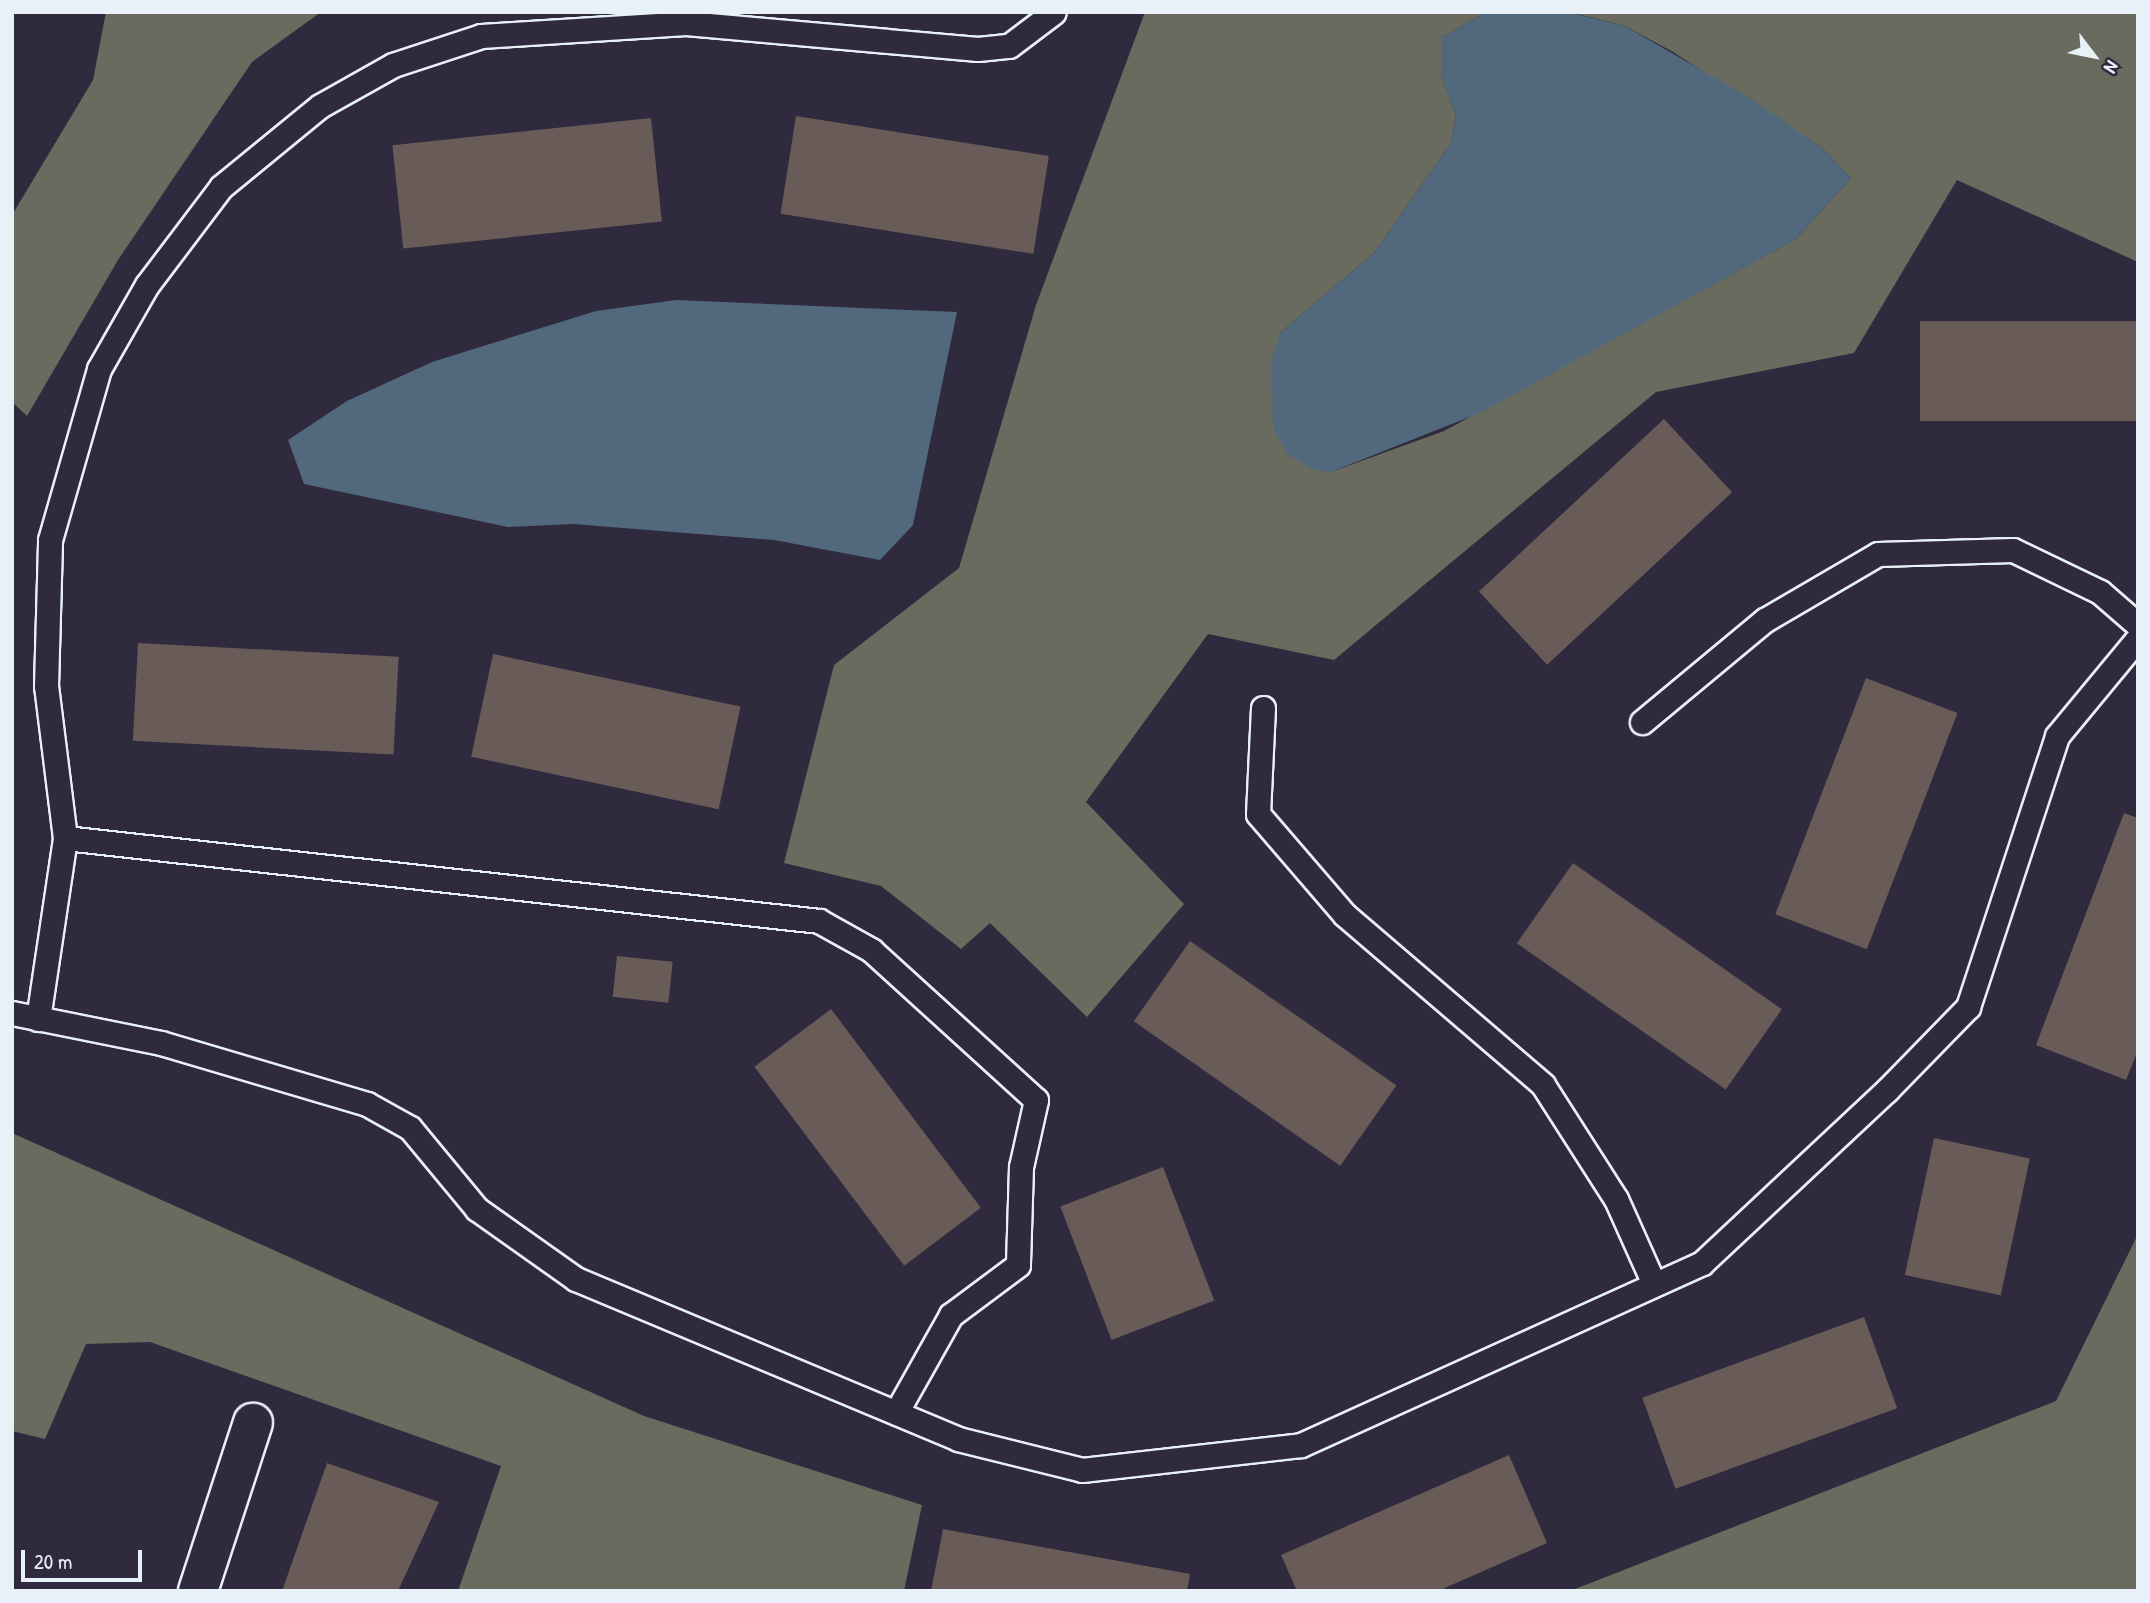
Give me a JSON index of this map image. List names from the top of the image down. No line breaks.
{"scale_bar":"20 m","north":"bottom right"}
